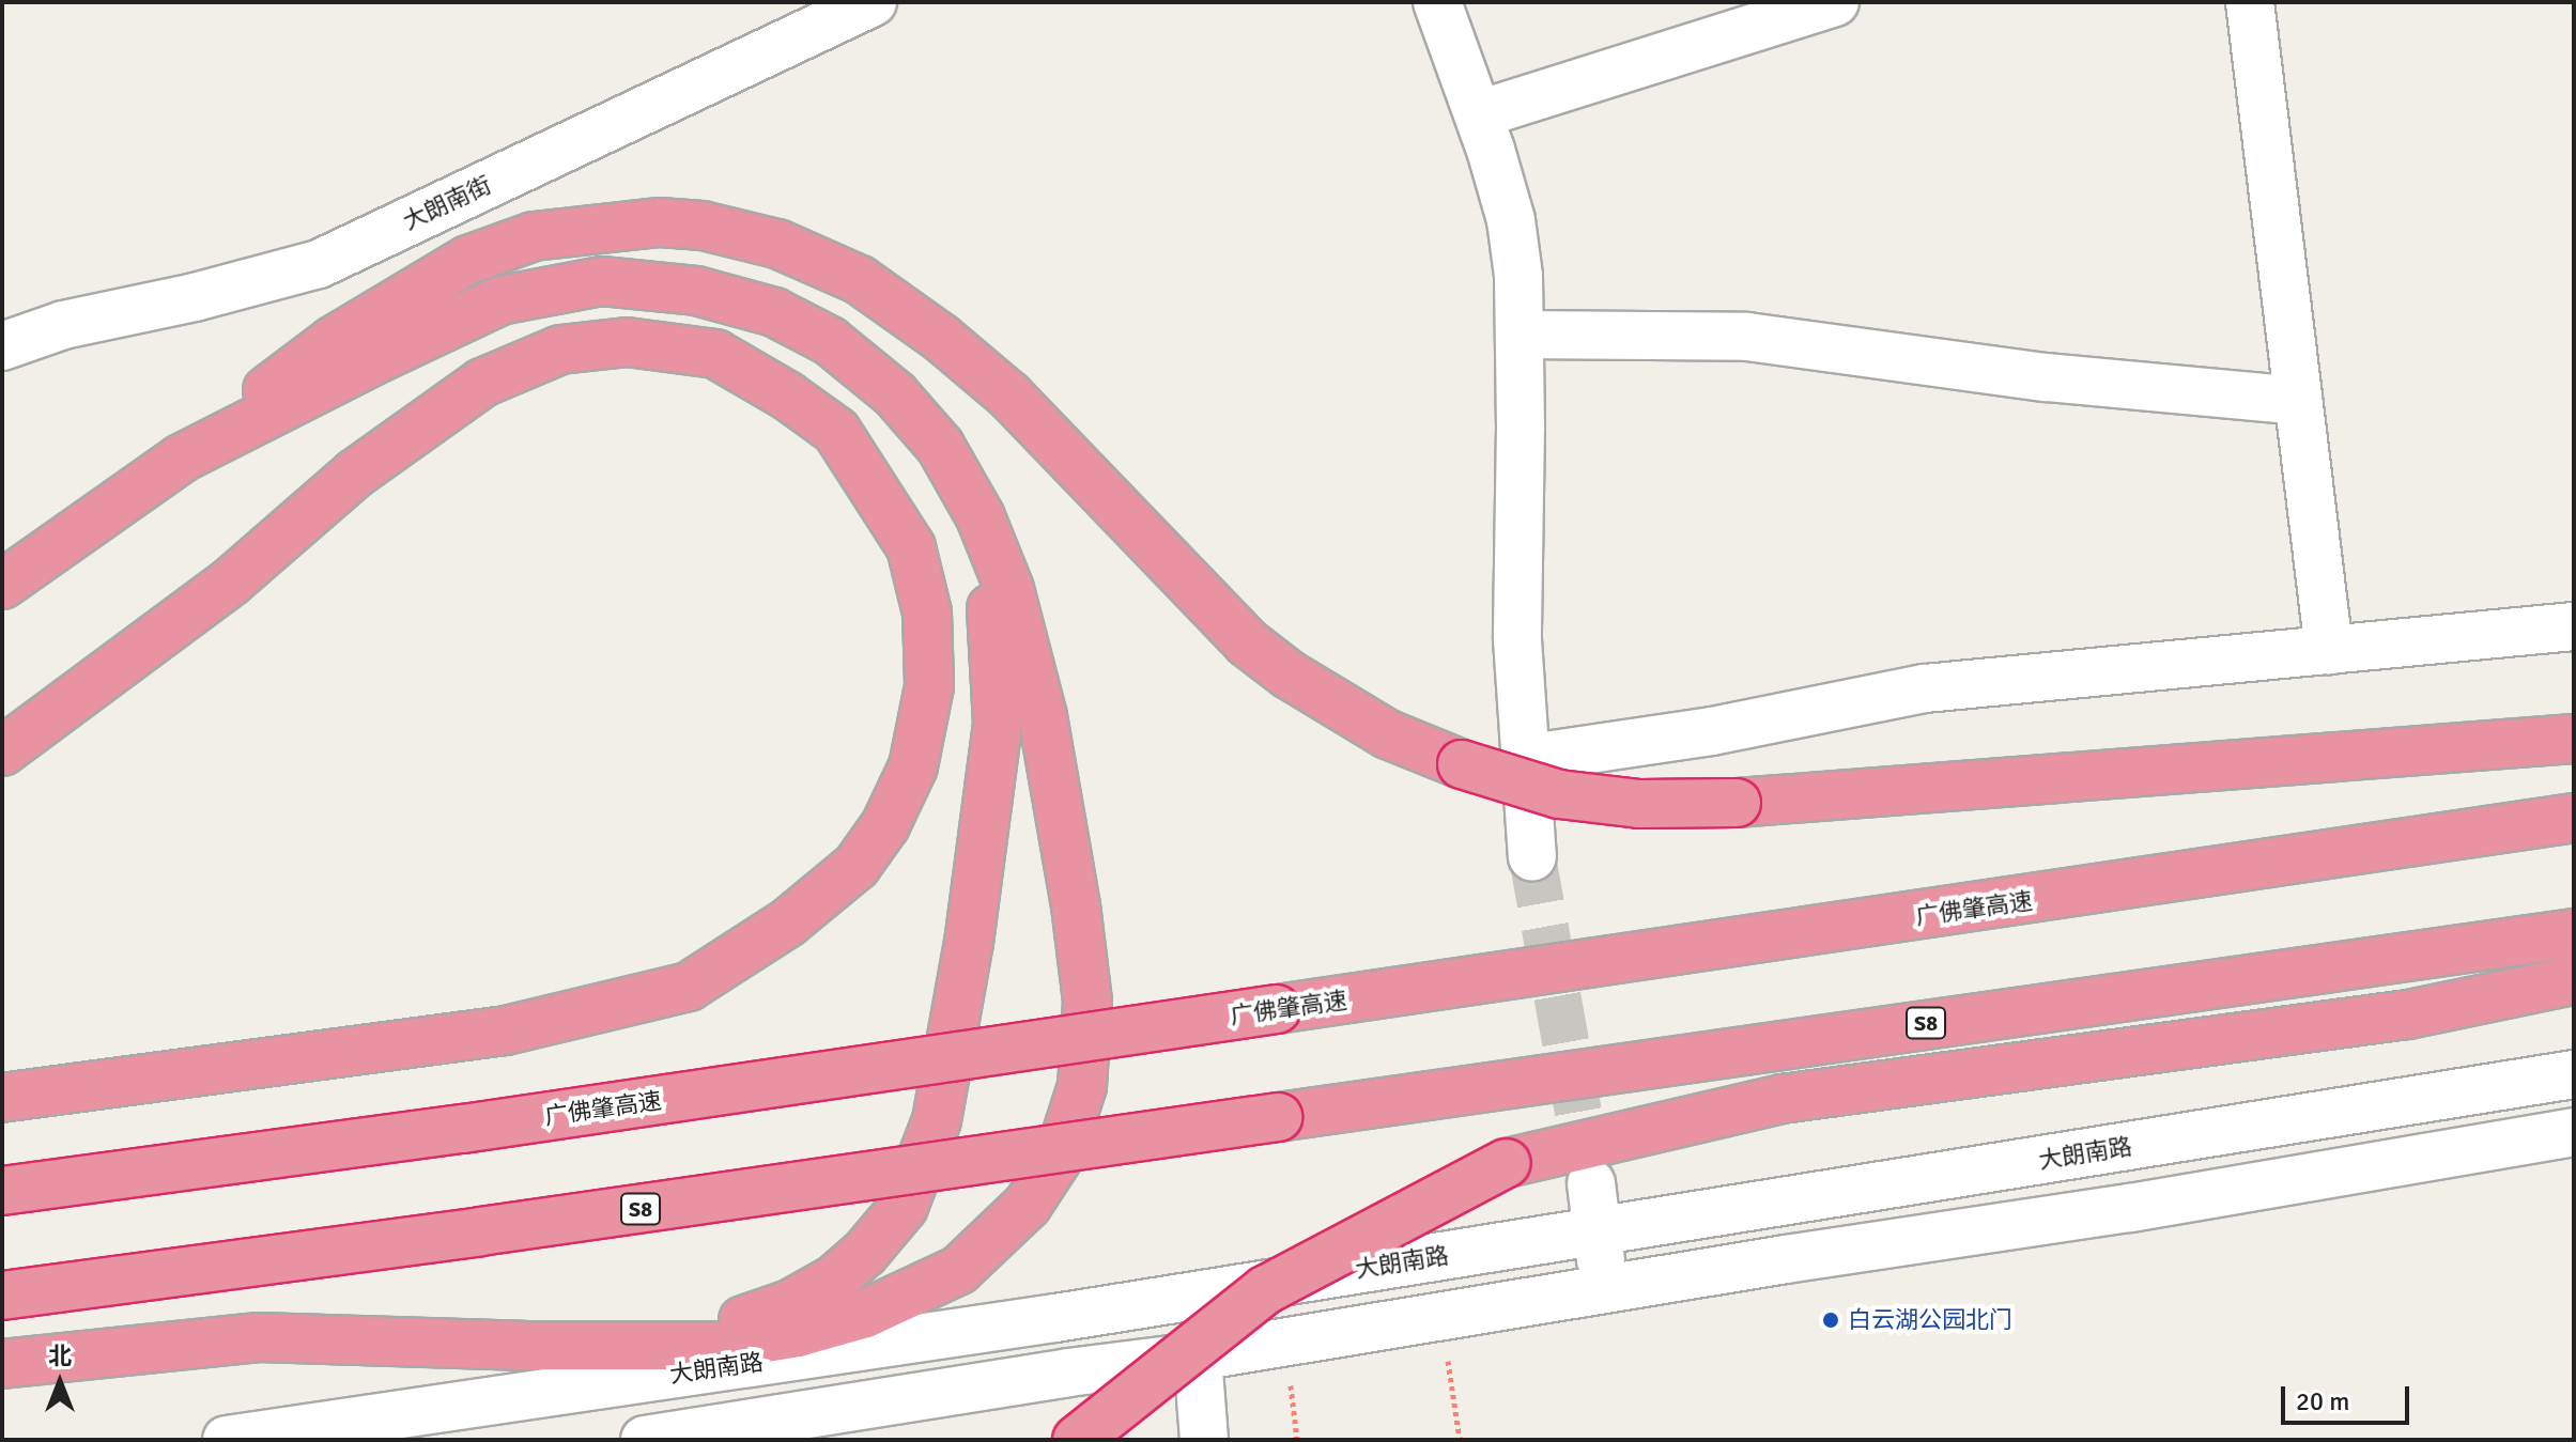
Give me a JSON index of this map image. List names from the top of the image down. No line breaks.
{"streets":{"highway":["广佛肇高速","S8"],"street":["大朗南街","大朗南路"]},"places":["白云湖公园北门"],"scale_bar":"20 m","north":"top"}
